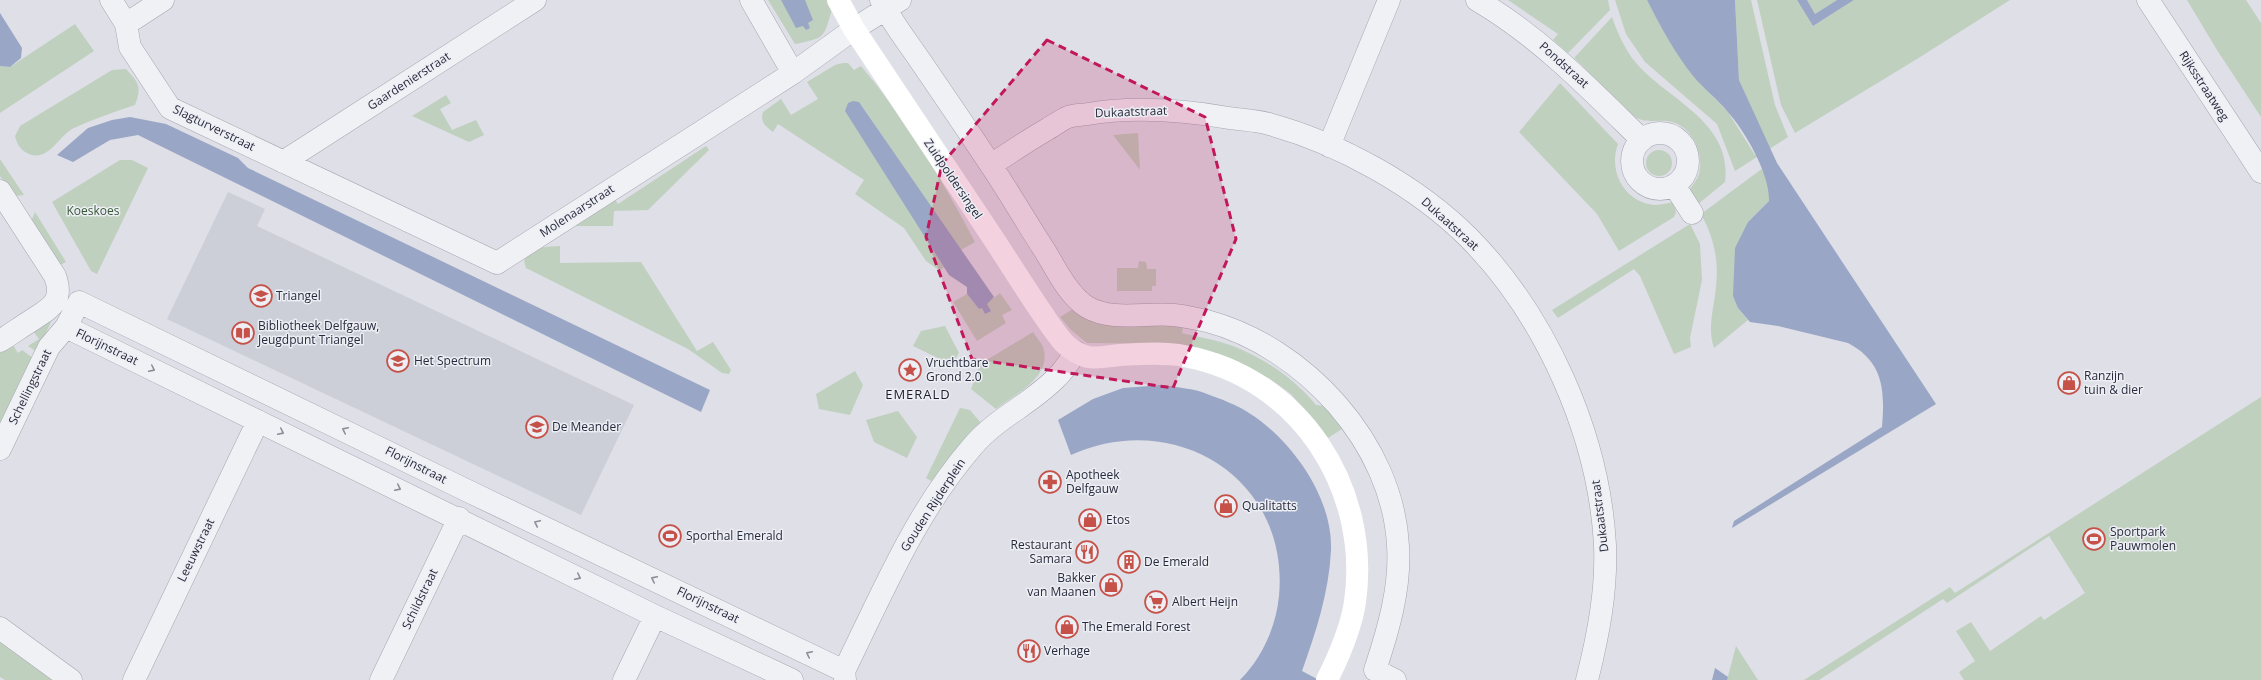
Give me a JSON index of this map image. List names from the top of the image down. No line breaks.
{"streets":{"street":["Pondstraat","Gaardenierstraat","Rijksstraatweg","Dukaatstraat","Slagturverstraat","Zuidpoldersingel","Molenaarstraat","Florijnstraat","Schellingstraat","Gouden Rijderplein","Leeuwstraat","Schildstraat"]},"crossings":[["Gaardenierstraat","Slagturverstraat"],["Gaardenierstraat","Molenaarstraat"],["Slagturverstraat","Molenaarstraat"],["Zuidpoldersingel","Molenaarstraat"],["Zuidpoldersingel","Gouden Rijderplein"],["Florijnstraat","Schellingstraat"],["Florijnstraat","Gouden Rijderplein"],["Florijnstraat","Leeuwstraat"],["Florijnstraat","Schildstraat"]],"districts":["EMERALD"],"parks":["Koeskoes"],"places":{"school or university":["Triangel","Het Spectrum","De Meander"],"library":["Bibliotheek Delfgauw, Jeugdpunt Triangel"],"place":["Vruchtbare Grond 2.0"],"shop":["Ranzijn tuin & dier","Qualitatts","Etos","Bakker van Maanen","The Emerald Forest"],"pharmacy":["Apotheek Delfgauw"],"sports":["Sporthal Emerald","Sportpark Pauwmolen"],"restaurant":["Restaurant Samara","Verhage"],"building":["De Emerald"],"supermarket":["Albert Heijn"]}}
